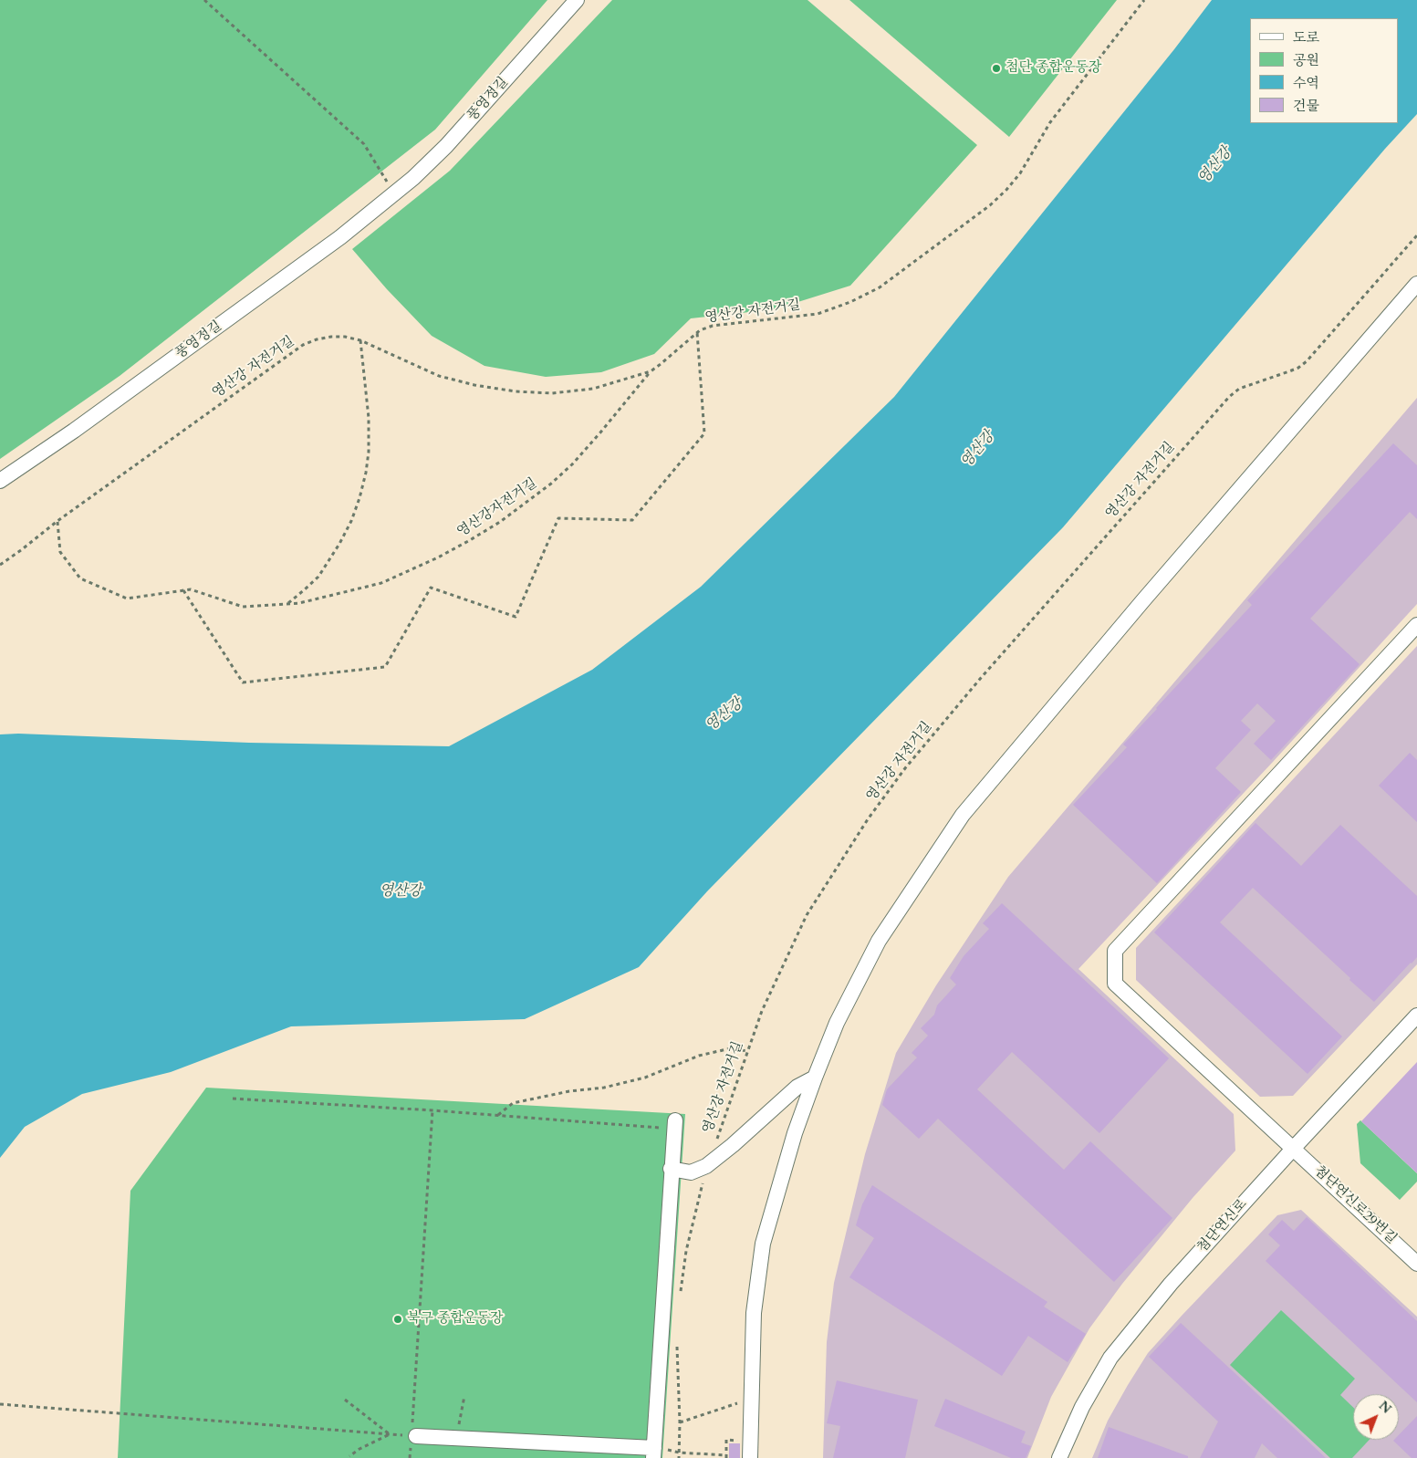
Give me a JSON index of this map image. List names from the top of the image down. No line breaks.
{"streets":{"street":["풍영정길","첨단연신로29번길","첨단연신로"],"path":["영산강 자전거길","영산강자전거길"]},"crossings":[["영산강 자전거길","영산강자전거길"],["첨단연신로29번길","첨단연신로"]],"water":["영산강"],"places":["첨단 종합운동장","북구 종합운동장"],"legend":["도로","공원","수역","건물"],"north":"top right"}
